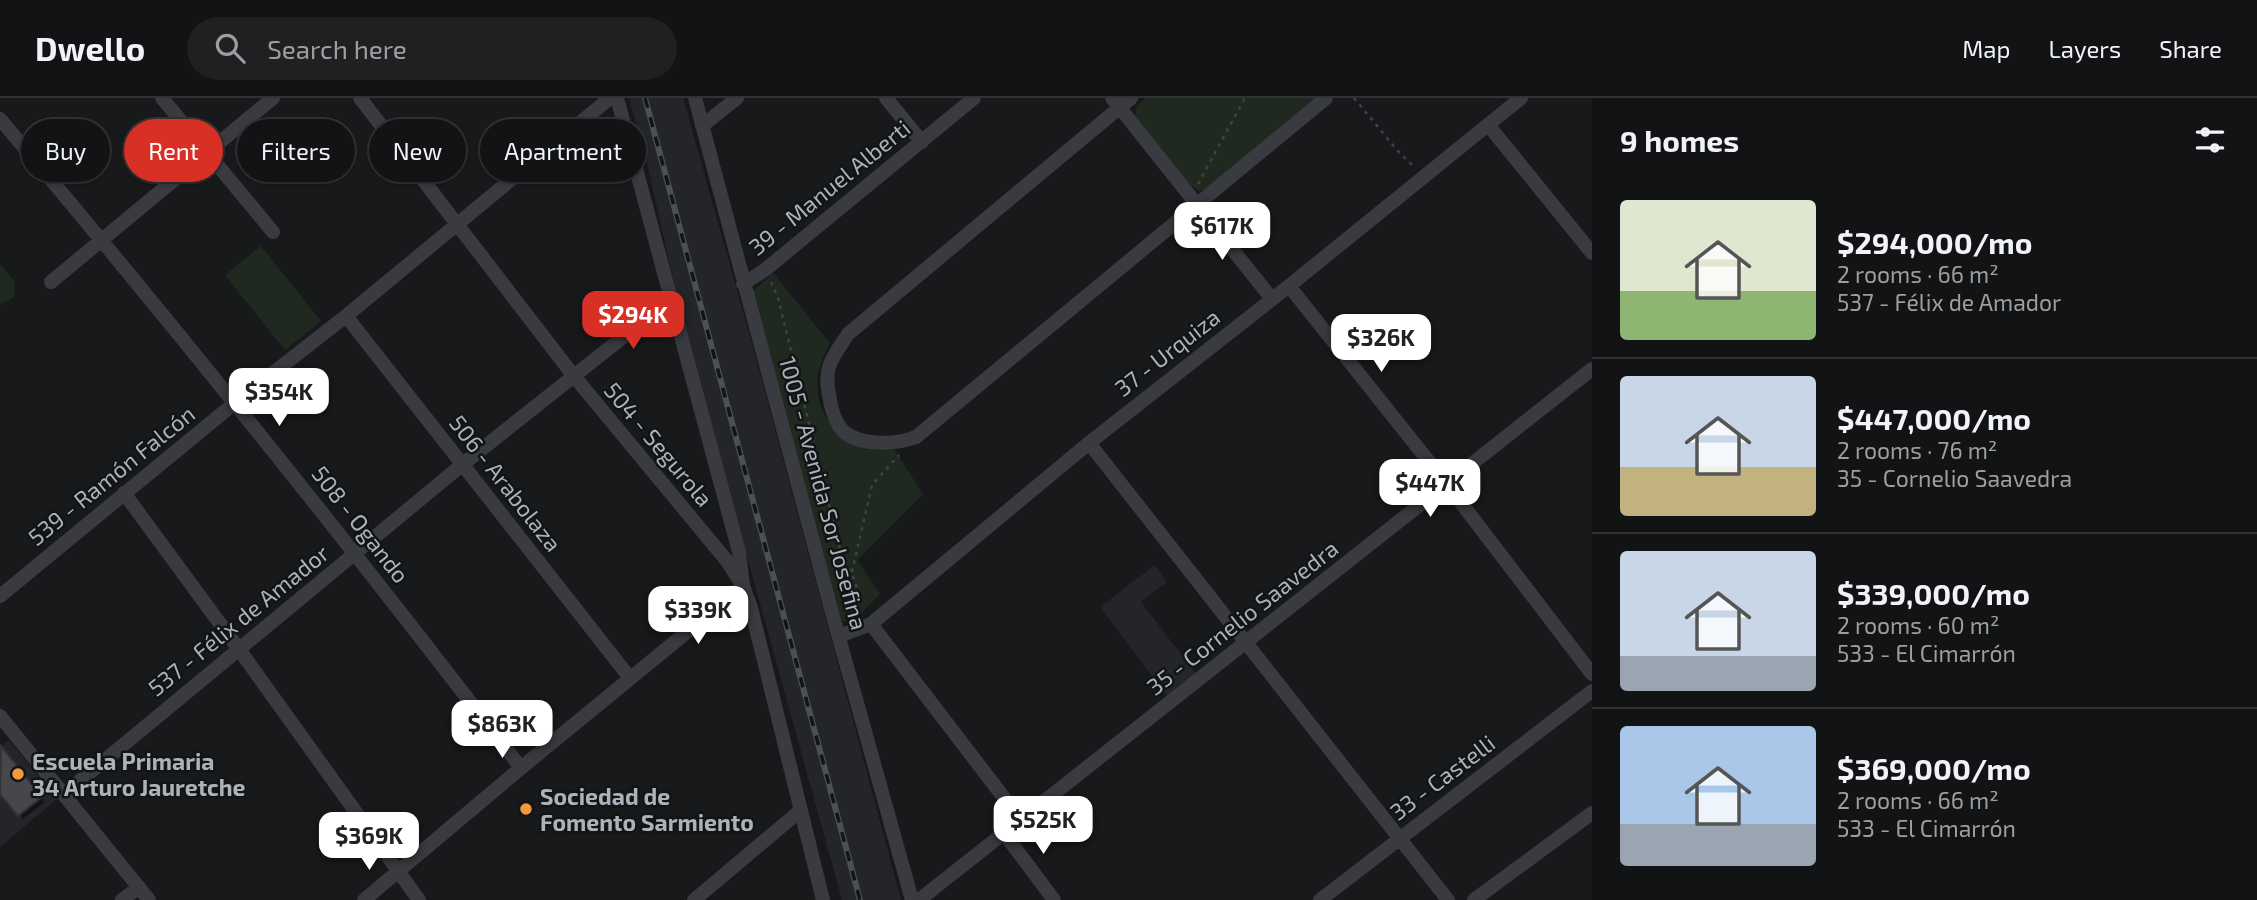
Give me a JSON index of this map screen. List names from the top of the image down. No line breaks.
{"streets":{"street":["39 - Manuel Alberti","37 - Urquiza","504 - Segurola","539 - Ramón Falcón","506 - Arabolaza","1005 - Avenida Sor Josefina","508 - Ogando","35 - Cornelio Saavedra","537 - Félix de Amador","33 - Castelli"]},"crossings":[["39 - Manuel Alberti","1005 - Avenida Sor Josefina"],["37 - Urquiza","1005 - Avenida Sor Josefina"],["504 - Segurola","539 - Ramón Falcón"],["504 - Segurola","537 - Félix de Amador"],["539 - Ramón Falcón","506 - Arabolaza"],["539 - Ramón Falcón","508 - Ogando"],["506 - Arabolaza","537 - Félix de Amador"],["508 - Ogando","537 - Félix de Amador"]],"places":["Escuela Primaria 34 Arturo Jauretche","Sociedad de Fomento Sarmiento"],"page":{"header":"Dwello","search":"Search here","nav":["Map","Layers","Share"],"heading":"9 homes","chip":["Buy","Rent","Filters","New","Apartment"],"list":[{"name":"$294,000/mo","note":"2 rooms · 66 m² · 537 - Félix de Amador"},{"name":"$447,000/mo","note":"2 rooms · 76 m² · 35 - Cornelio Saavedra"},{"name":"$339,000/mo","note":"2 rooms · 60 m² · 533 - El Cimarrón"},{"name":"$369,000/mo","note":"2 rooms · 66 m² · 533 - El Cimarrón"}],"price":["$617K","$294K","$326K","$354K","$447K","$339K","$863K","$525K","$369K"]}}
